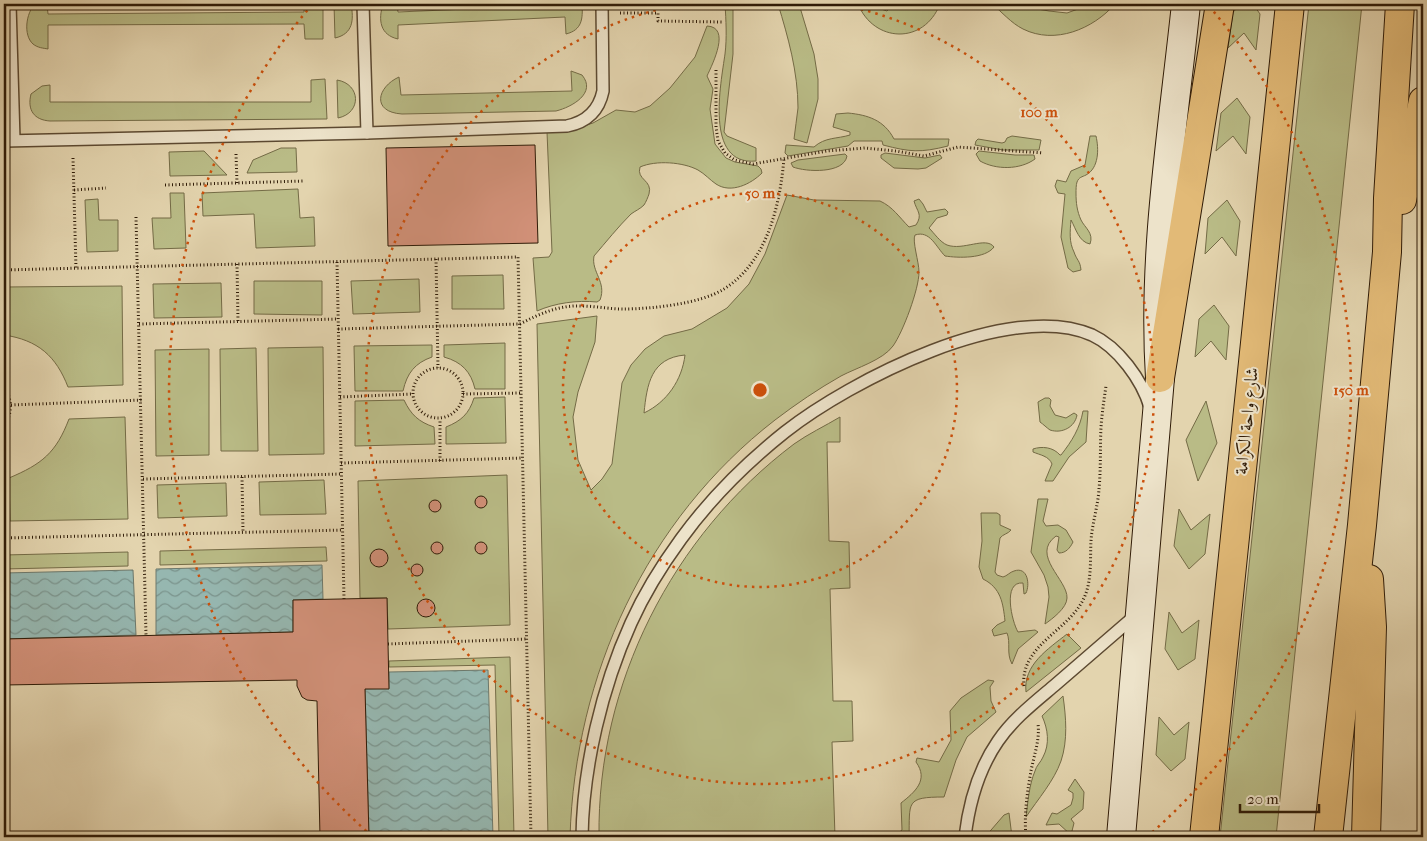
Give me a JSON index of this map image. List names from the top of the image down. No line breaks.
{"streets":{"highway":["شارع واحة الكرامة"]},"scale_bar":"20 m","rings":["100 m","50 m","150 m"]}
